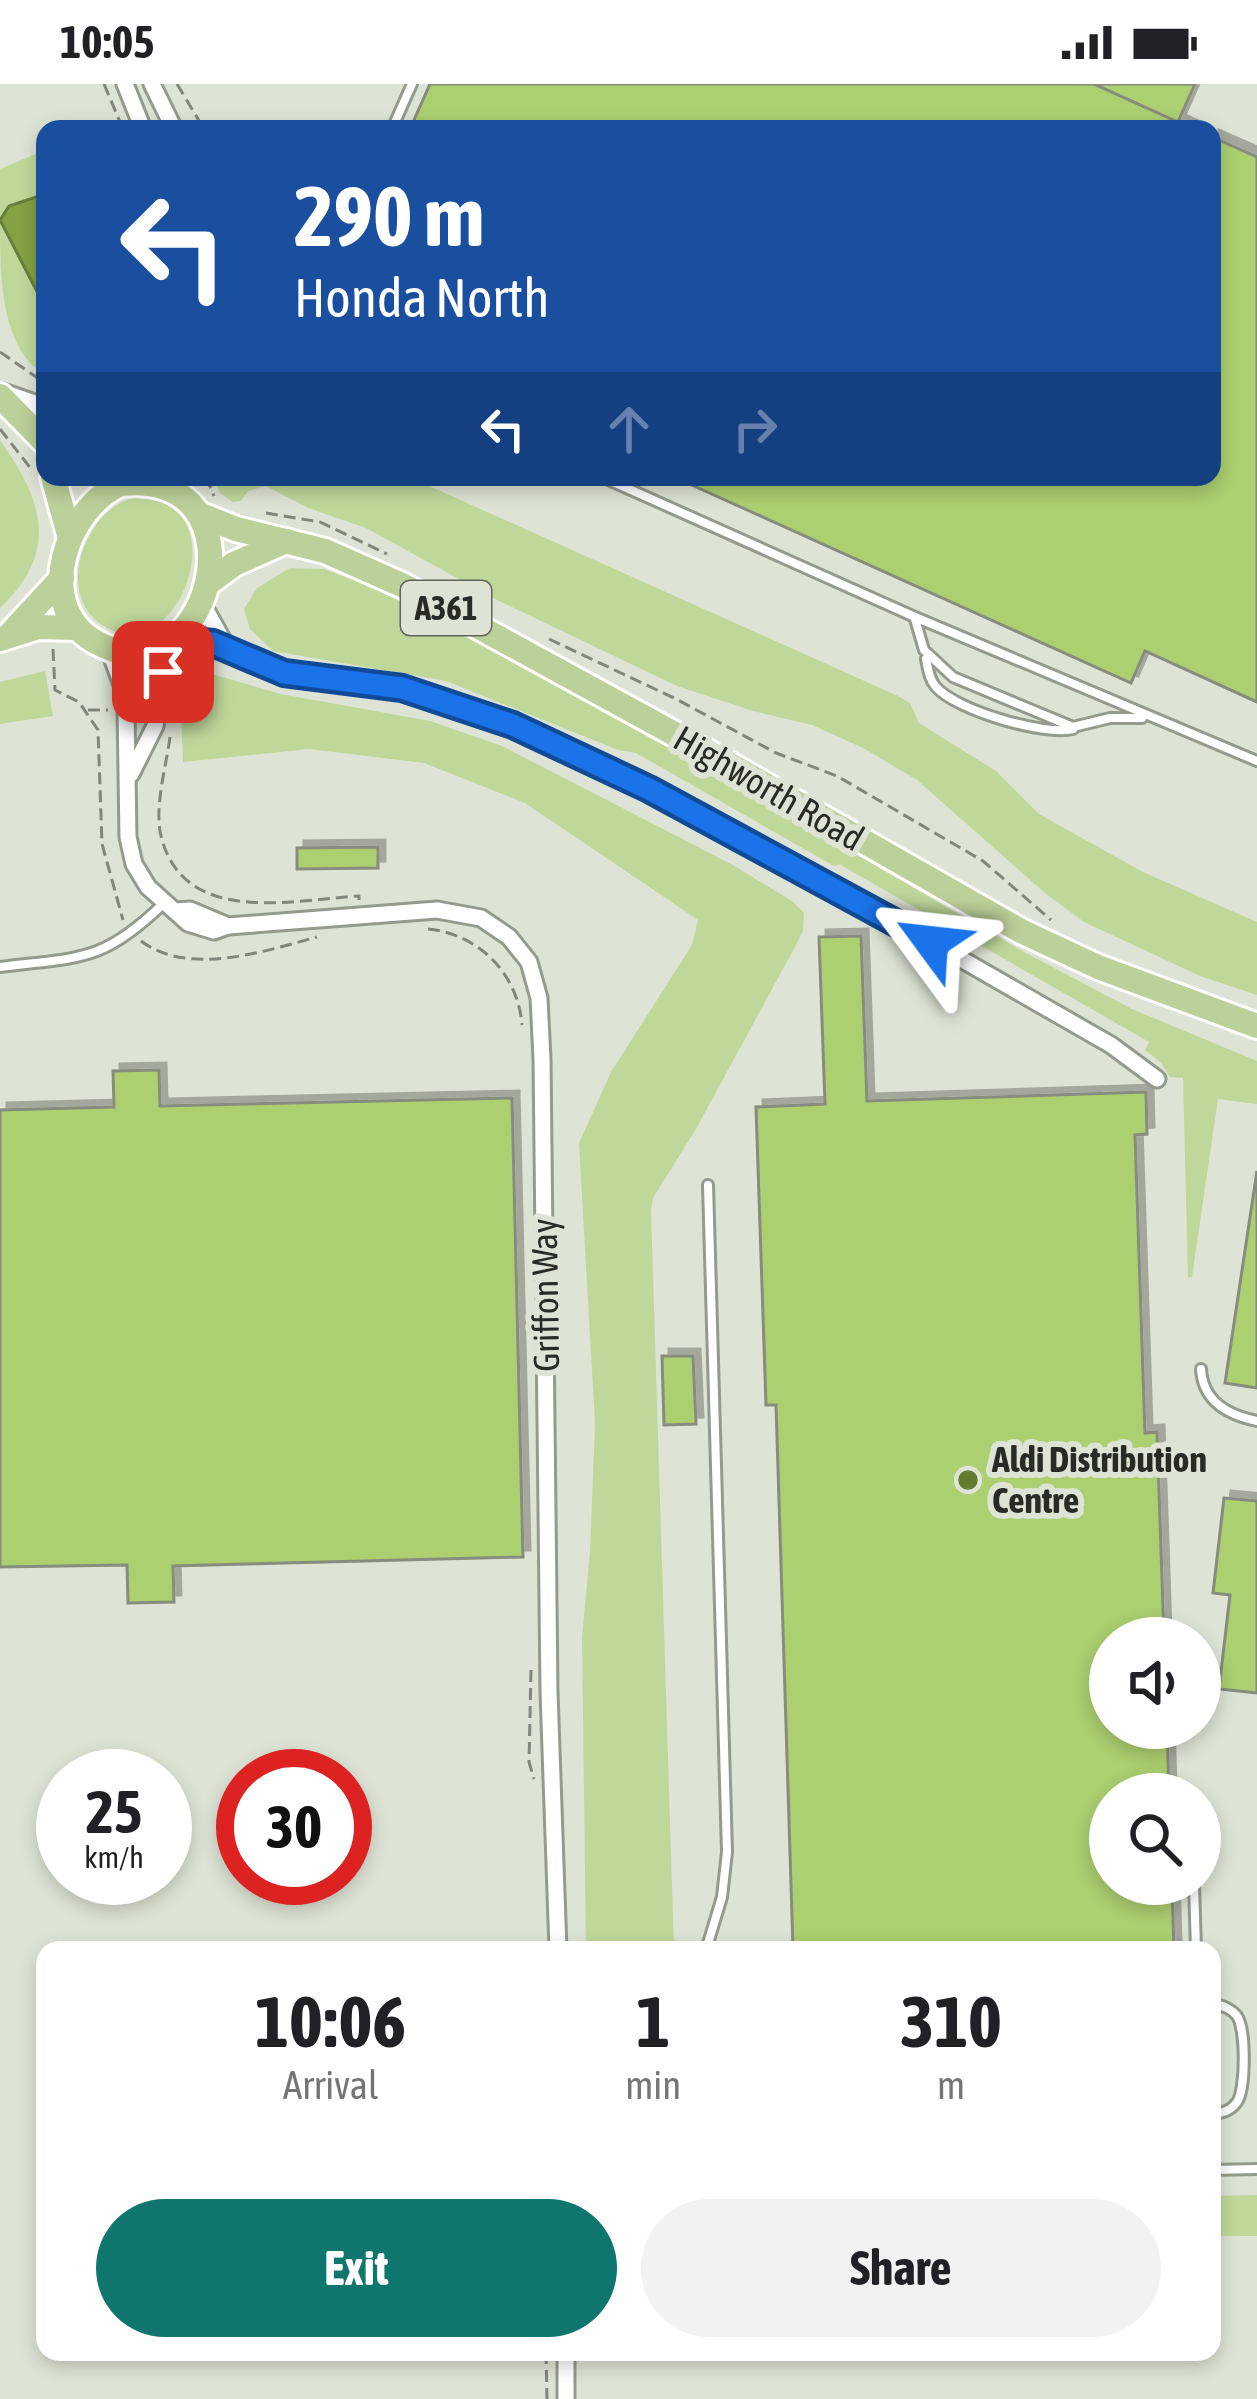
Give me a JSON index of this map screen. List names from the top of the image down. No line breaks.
{"streets":{"main road":["A361","Highworth Road"],"street":["Griffon Way"]},"places":["Aldi Distribution Centre"],"page":{"status":"10:05","turn":["290 m","Honda North"],"speed":"25 km/h","limit":"30","eta":["10:06","Arrival","1","min","310","m"],"buttons":["Exit","Share"]}}
